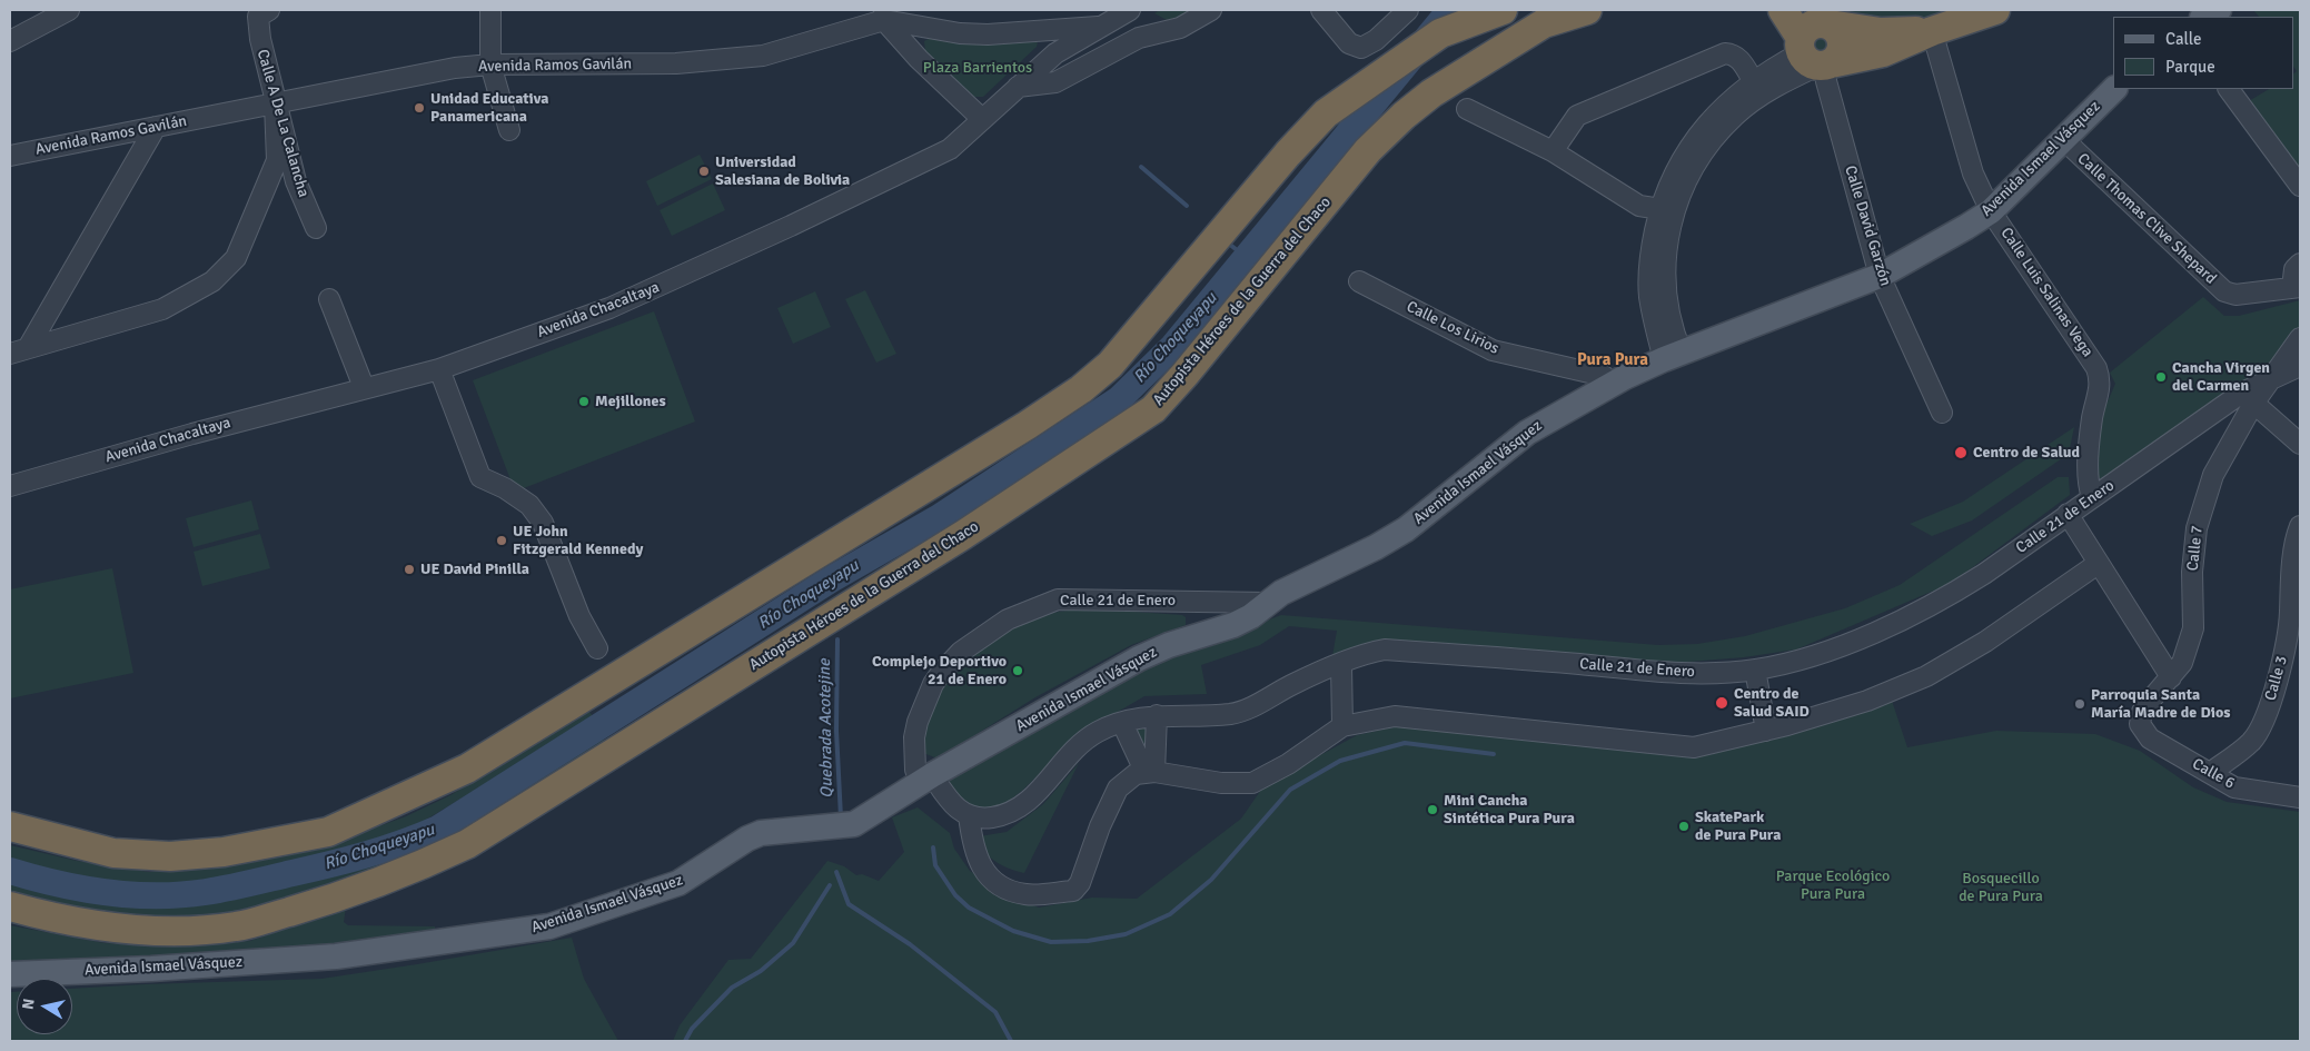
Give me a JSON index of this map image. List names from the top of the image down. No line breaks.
{"streets":{"highway":["Autopista Héroes de la Guerra del Chaco"],"main road":["Avenida Ismael Vásquez"],"street":["Avenida Ramos Gavilán","Calle A De La Calancha","Calle Thomas Clive Shepard","Calle David Garzón","Calle Luis Salinas Vega","Avenida Chacaltaya","Calle Los Lirios","Calle 21 de Enero","Calle 7","Calle 3","Calle 6"]},"crossings":[["Avenida Ramos Gavilán","Calle A De La Calancha"],["Avenida Ramos Gavilán","Avenida Chacaltaya"],["Avenida Ismael Vásquez","Calle Thomas Clive Shepard"],["Avenida Ismael Vásquez","Calle David Garzón"],["Avenida Ismael Vásquez","Calle Luis Salinas Vega"],["Avenida Ismael Vásquez","Calle Los Lirios"],["Avenida Ismael Vásquez","Calle 21 de Enero"],["Calle Luis Salinas Vega","Calle 21 de Enero"],["Calle 21 de Enero","Calle 7"],["Calle 7","Calle 6"],["Calle 3","Calle 6"]],"districts":["Pura Pura"],"water":["Río Choqueyapu","Quebrada Acotejine"],"parks":["Plaza Barrientos","Parque Ecológico Pura Pura","Bosquecillo de Pura Pura"],"places":["Unidad Educativa Panamericana","Universidad Salesiana de Bolivia","Cancha Virgen del Carmen","Mejillones","Centro de Salud","UE John Fitzgerald Kennedy","UE David Pinilla","Complejo Deportivo 21 de Enero","Centro de Salud SAID","Parroquia Santa María Madre de Dios","Mini Cancha Sintética Pura Pura","SkatePark de Pura Pura"],"legend":["Calle","Parque"],"north":"left"}
